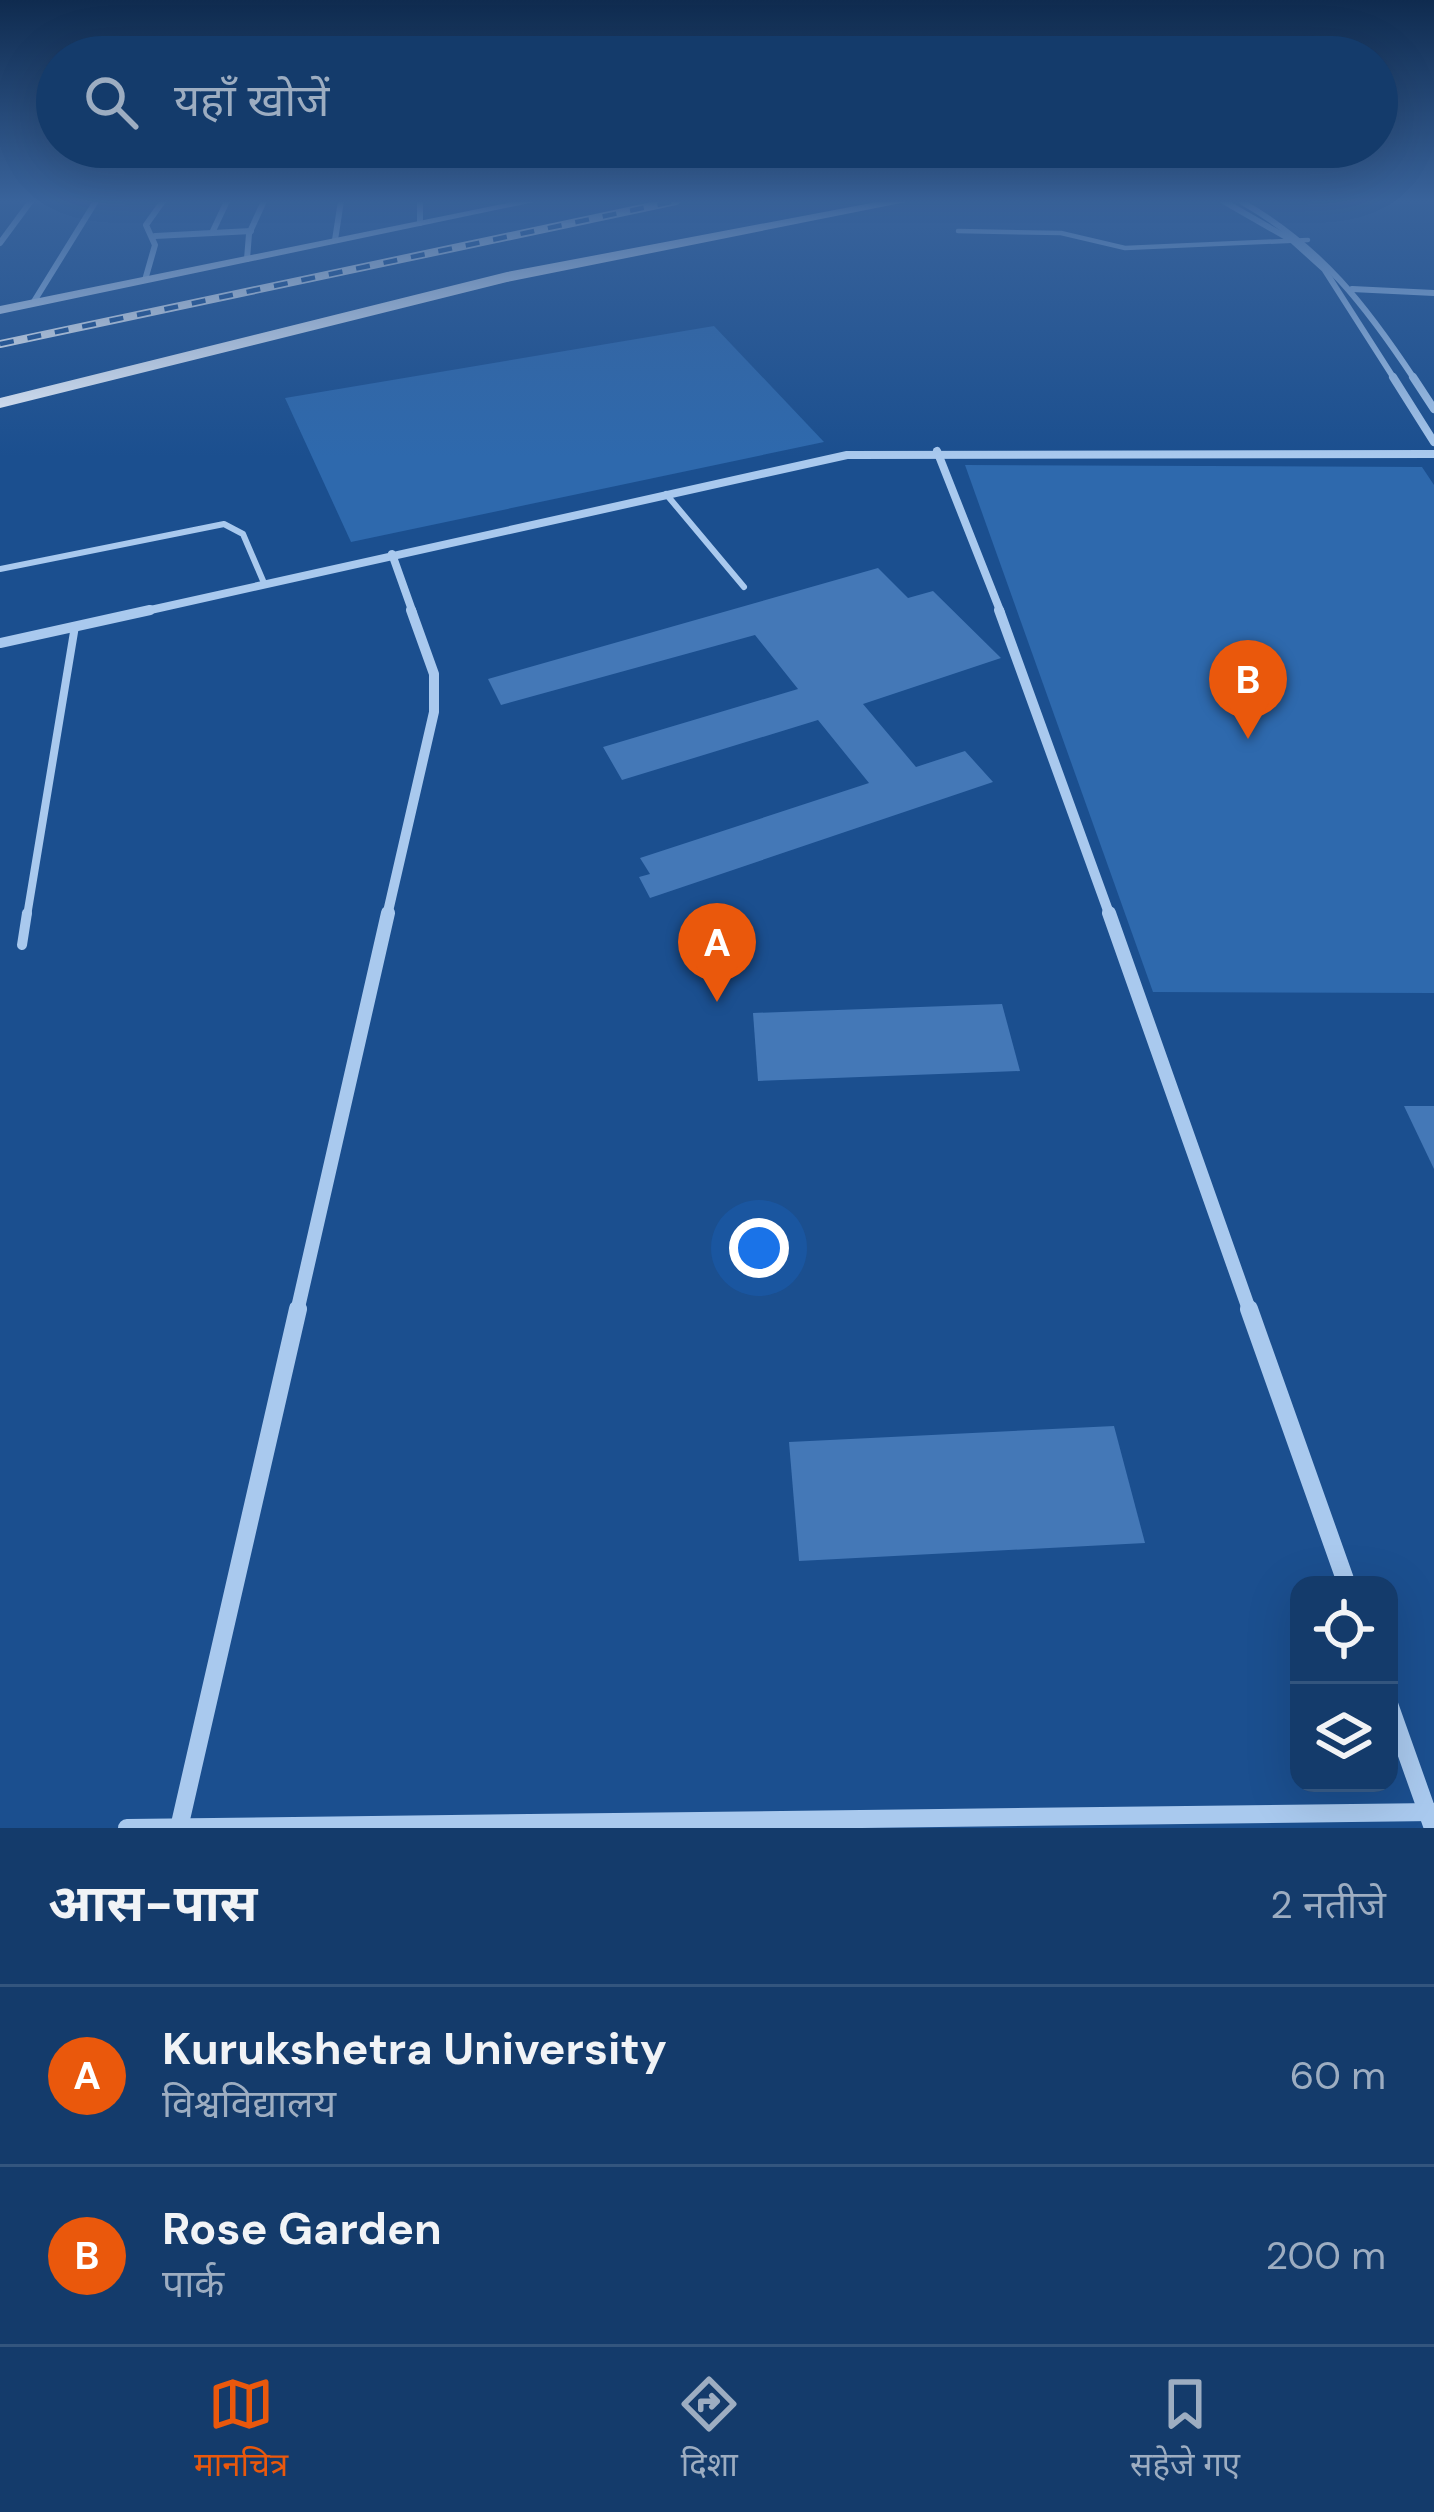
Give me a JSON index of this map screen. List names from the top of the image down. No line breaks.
{"page":{"search":"यहाँ खोजें","pins":["B","A"],"heading":["आस-पास","2 नतीजे"],"list":[{"mark":"A","name":"Kurukshetra University","note":"विश्वविद्यालय","value":"60 m"},{"mark":"B","name":"Rose Garden","note":"पार्क","value":"200 m"}],"nav":["मानचित्र","दिशा","सहेजे गए"]}}
